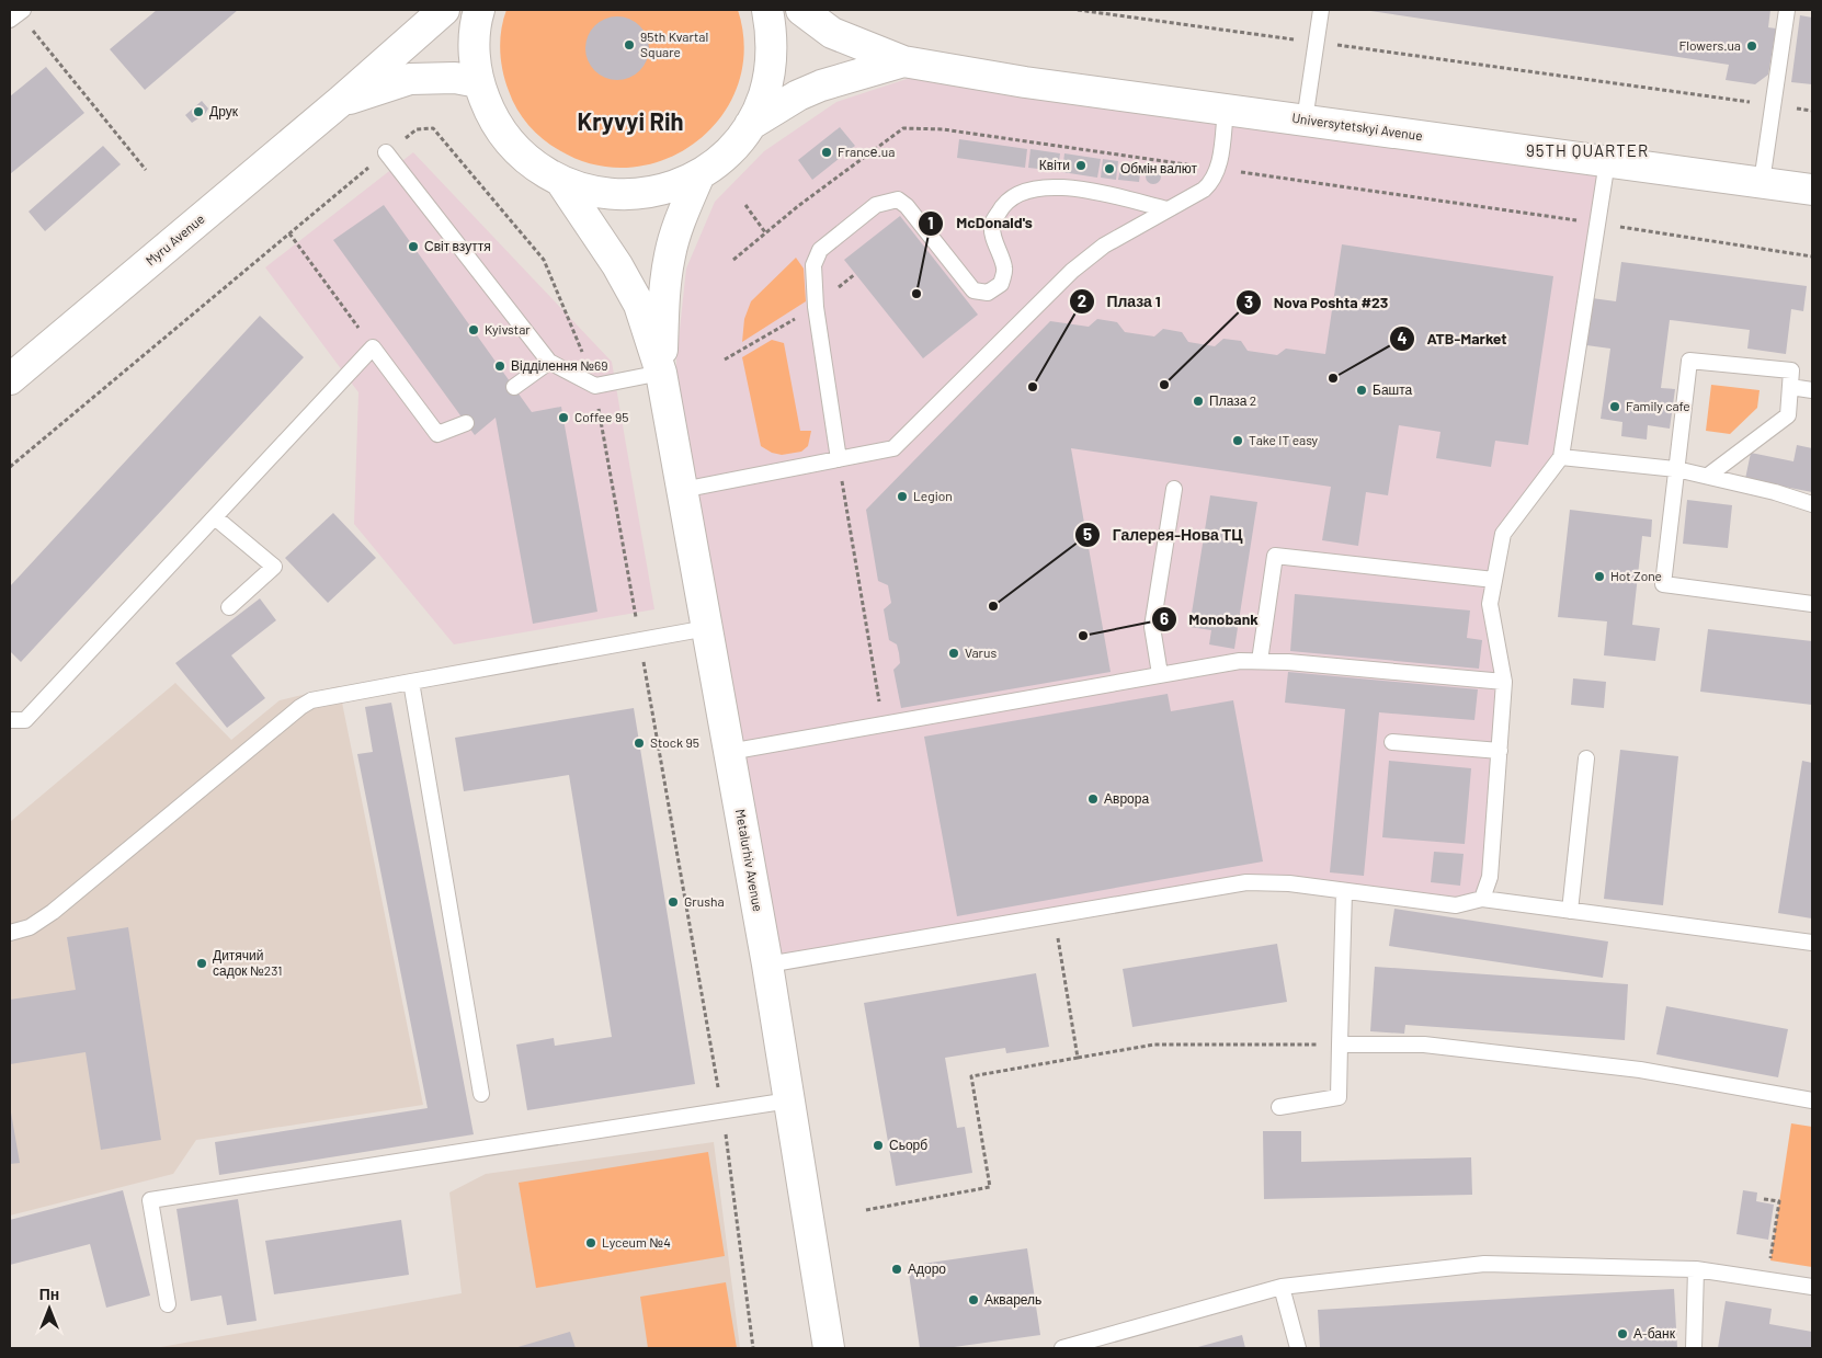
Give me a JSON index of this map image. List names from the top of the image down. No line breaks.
{"streets":{"main road":["Universytetskyi Avenue","Myru Avenue","Metalurhiv Avenue"]},"districts":["Kryvyi Rih","95TH QUARTER"],"places":["95th Kvartal Square","Flowers.ua","Друк","Francе.ua","Квіти","Обмін валют","Світ взуття","McDonald's","Kyivstar","Відділення №69","ATB-Market","Nova Poshta #23","Плаза 1","Башта","Плаза 2","Family cafe","Coffee 95","Take IT easy","Legion","Hot Zone","Галерея-Нова ТЦ","Monobank","Varus","Stock 95","Аврора","Grusha","Дитячий садок №231","Сьорб","Lyceum №4","Адоро","Акварель","А-банк"],"north":"top"}
